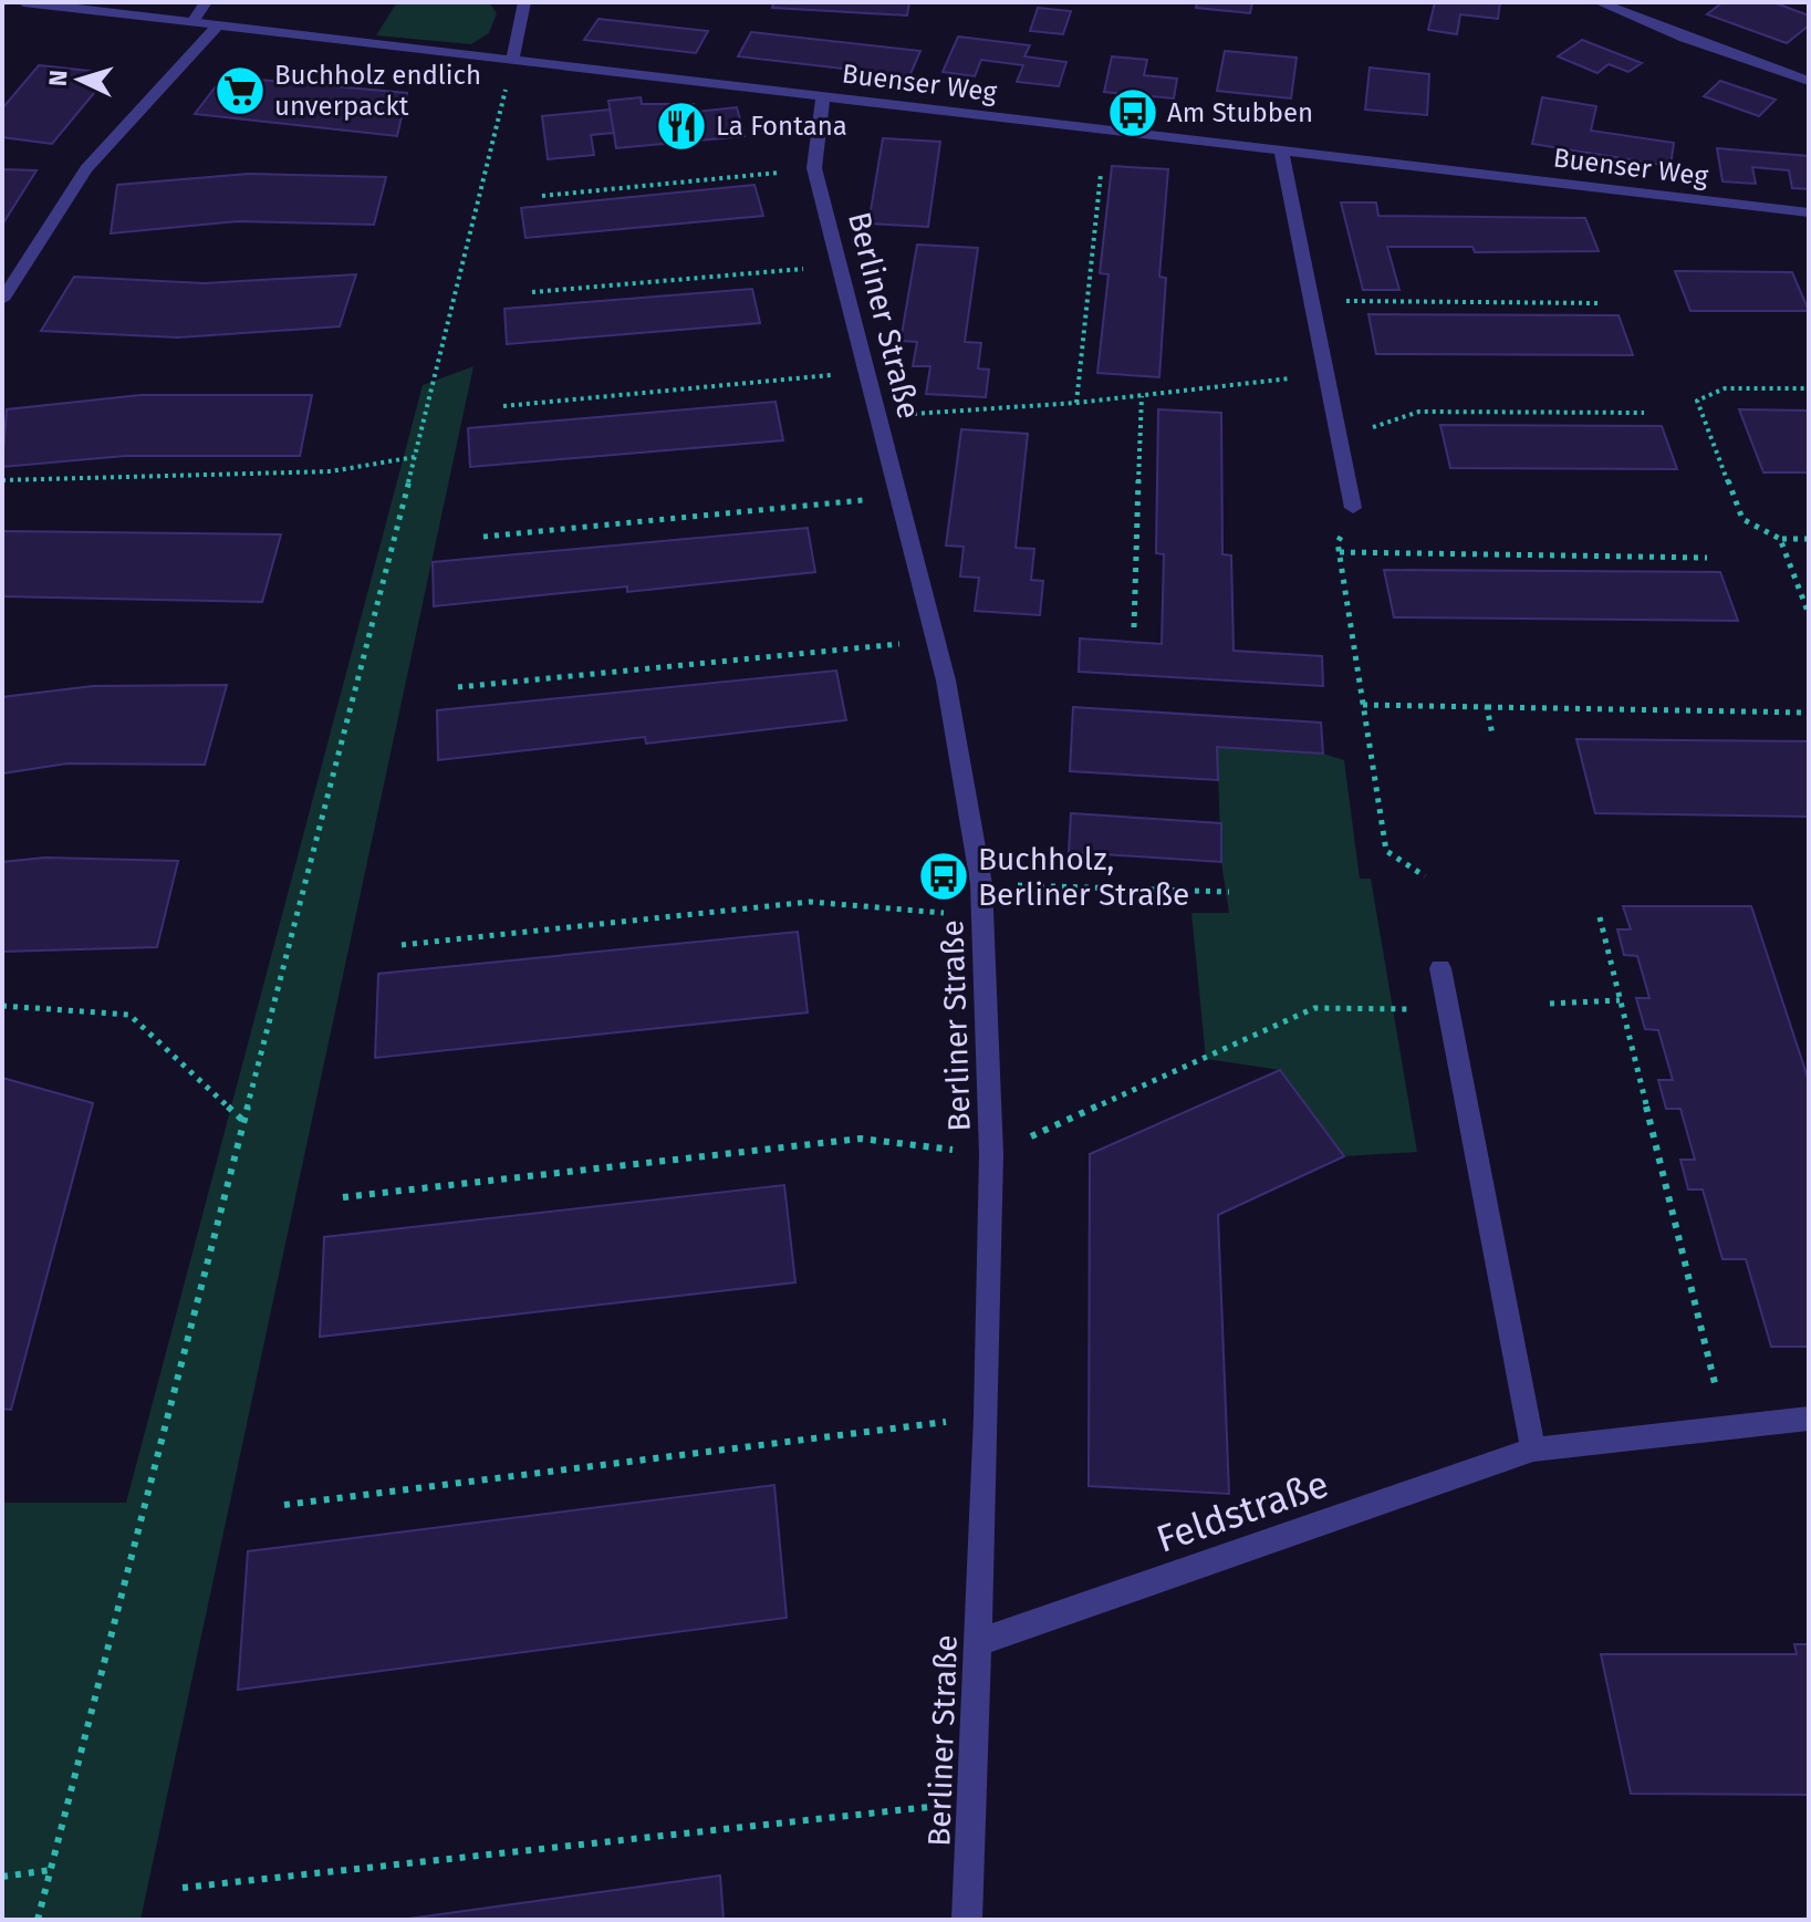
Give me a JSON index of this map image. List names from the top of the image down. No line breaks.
{"streets":{"street":["Buenser Weg","Berliner Straße","Feldstraße"]},"crossings":[["Buenser Weg","Berliner Straße"],["Berliner Straße","Feldstraße"]],"places":{"supermarket":["Buchholz endlich unverpackt"],"bus stop":["Am Stubben","Buchholz, Berliner Straße"],"restaurant":["La Fontana"]},"north":"left"}
